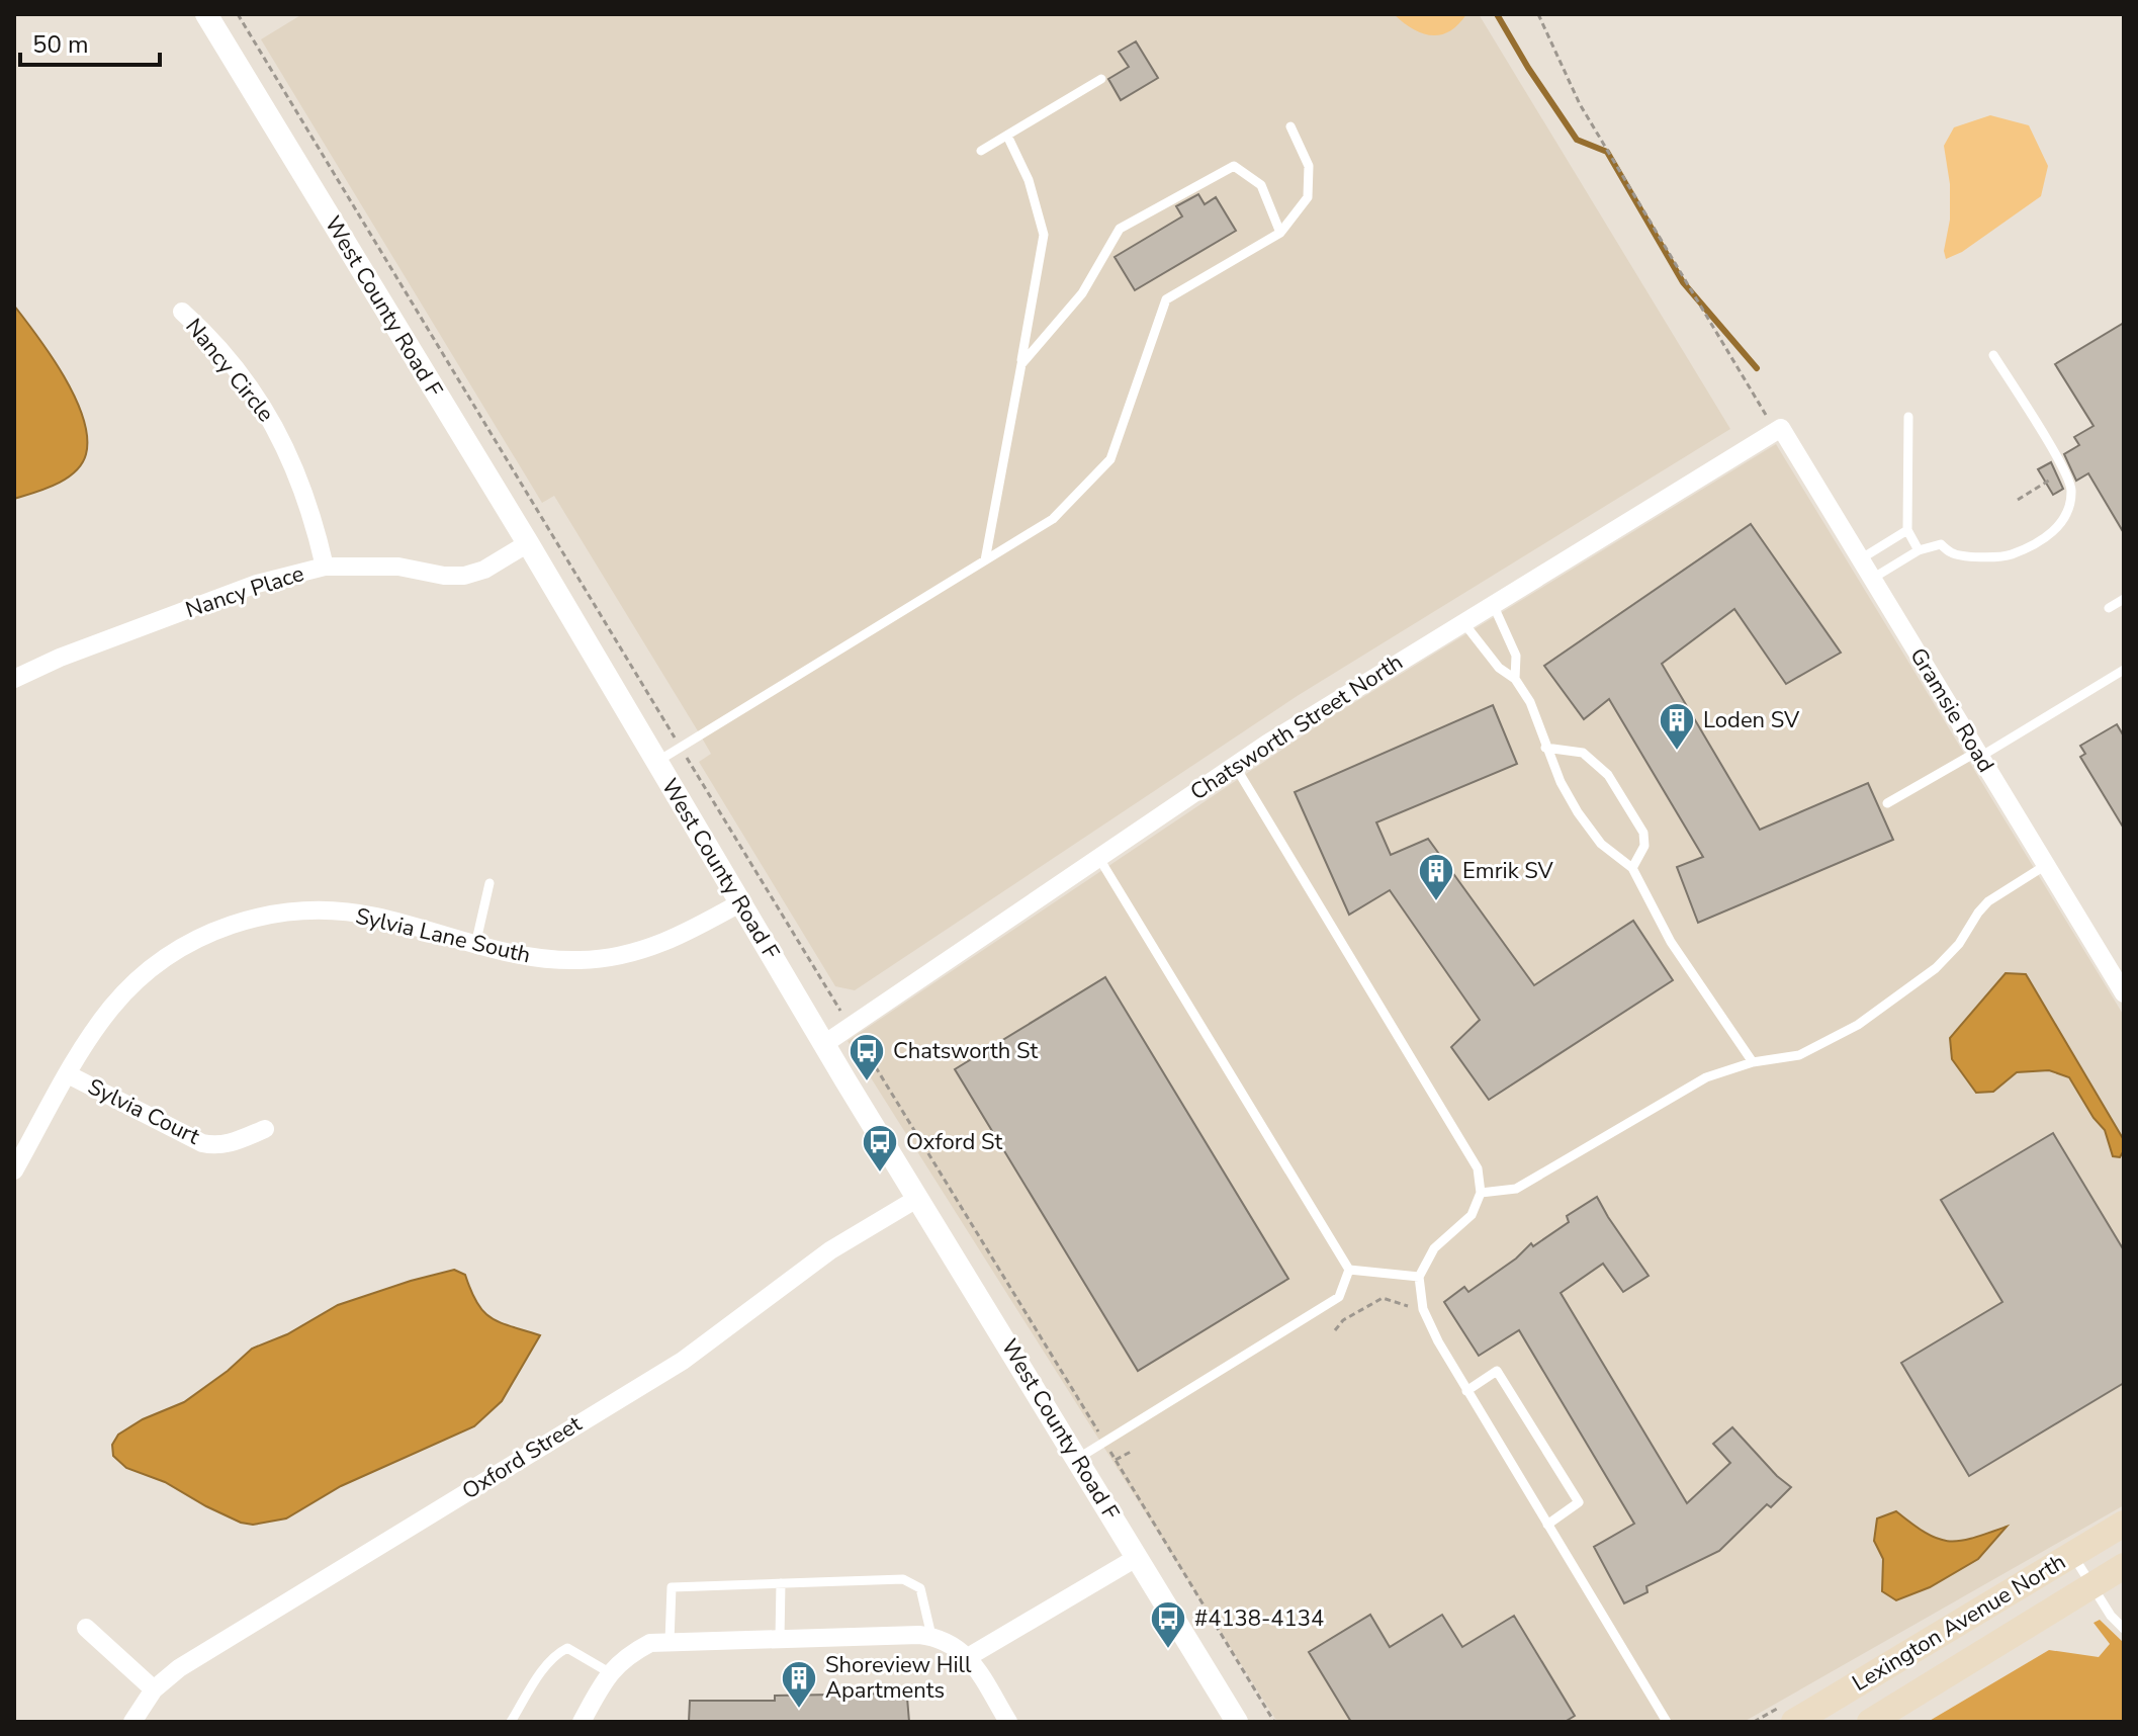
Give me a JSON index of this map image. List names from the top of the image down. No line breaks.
{"streets":{"main road":["Lexington Avenue North"],"street":["West County Road F","Nancy Circle","Nancy Place","Gramsie Road","Chatsworth Street North","Sylvia Lane South","Sylvia Court","Oxford Street"]},"crossings":[["West County Road F","Nancy Place"],["West County Road F","Chatsworth Street North"],["West County Road F","Sylvia Lane South"],["West County Road F","Oxford Street"],["Nancy Circle","Nancy Place"],["Gramsie Road","Chatsworth Street North"],["Sylvia Lane South","Sylvia Court"]],"places":{"building":["Loden SV","Emrik SV","Shoreview Hill Apartments"],"bus stop":["Chatsworth St","Oxford St","#4138-4134"]},"scale_bar":"50 m"}
